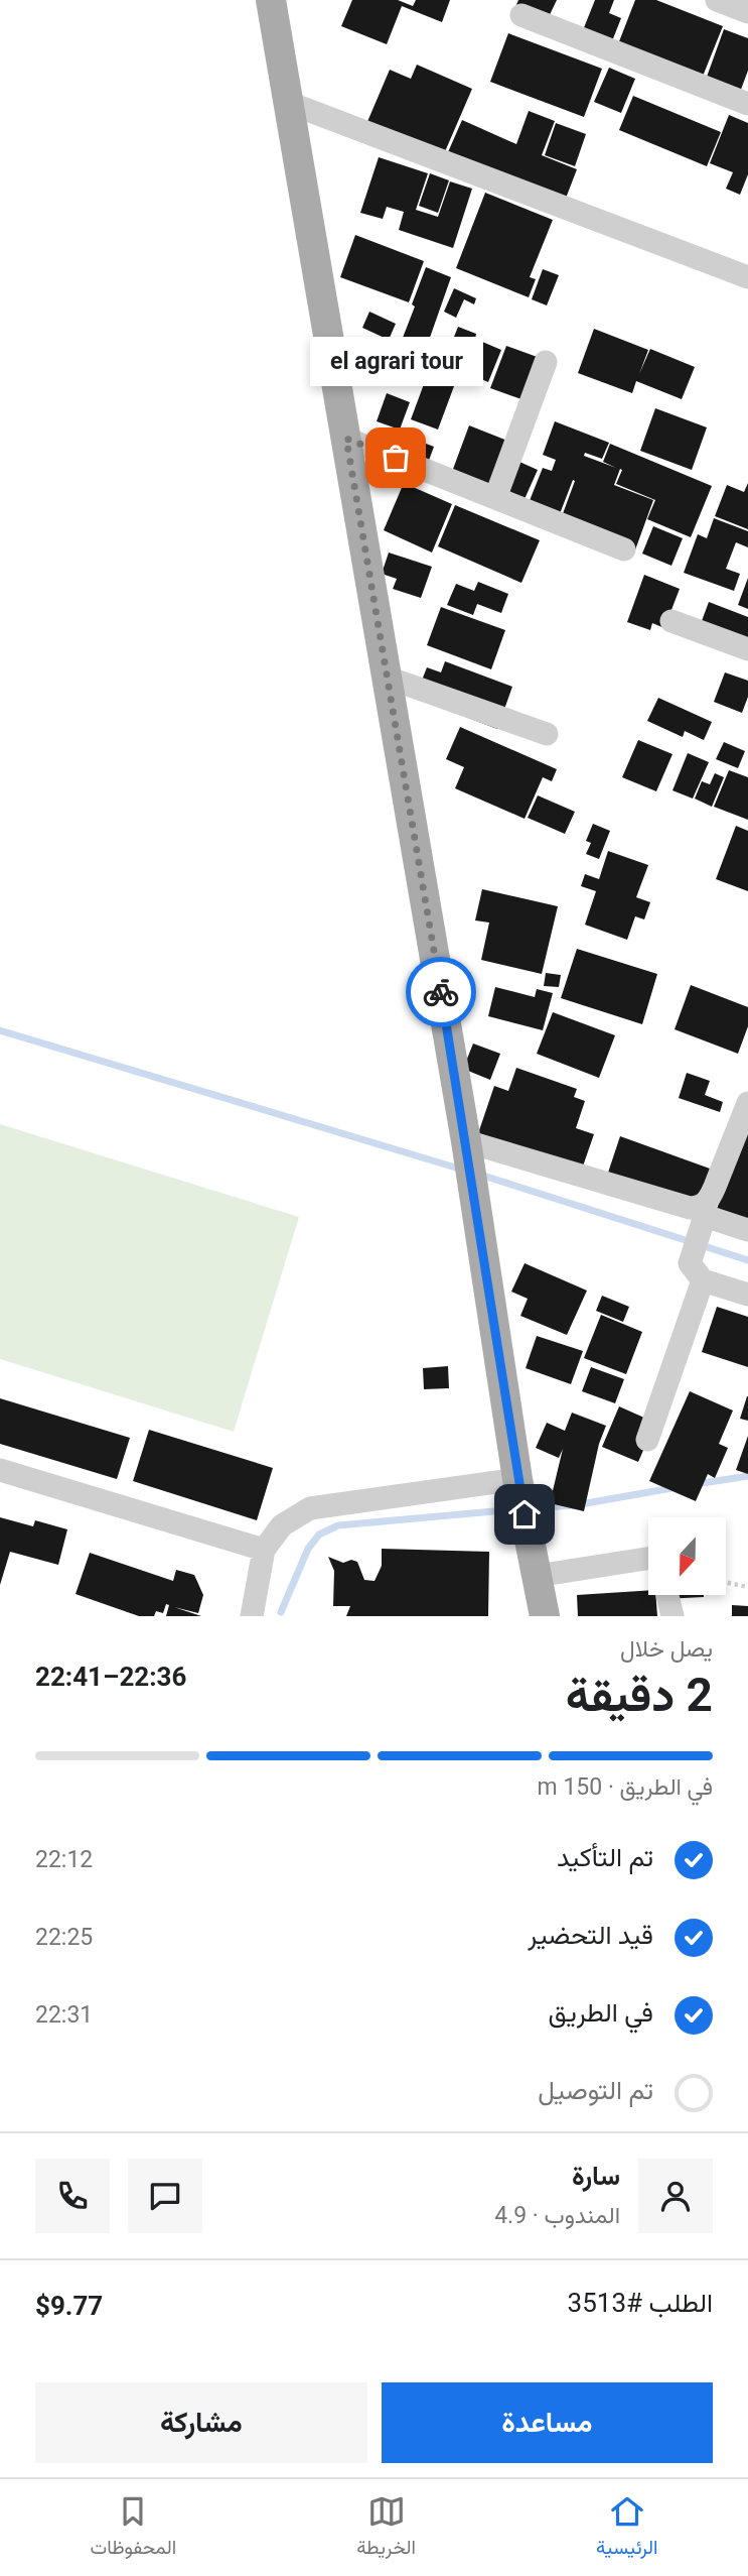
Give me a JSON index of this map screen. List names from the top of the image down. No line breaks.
{"places":["el agrari tour"],"north":"bottom","page":{"bubble":"el agrari tour","heading":["2 دقيقة","يصل خلال","22:36–22:41"],"panel":["سارة","المندوب · 4.9","الطلب #3513","$9.77"],"bar":"في الطريق · 150 m","list":[["تم التأكيد","22:12"],["قيد التحضير","22:25"],["في الطريق","22:31"],"تم التوصيل"],"buttons":["مساعدة","مشاركة"],"tabs":["الرئيسية","الخريطة","المحفوظات"]}}
